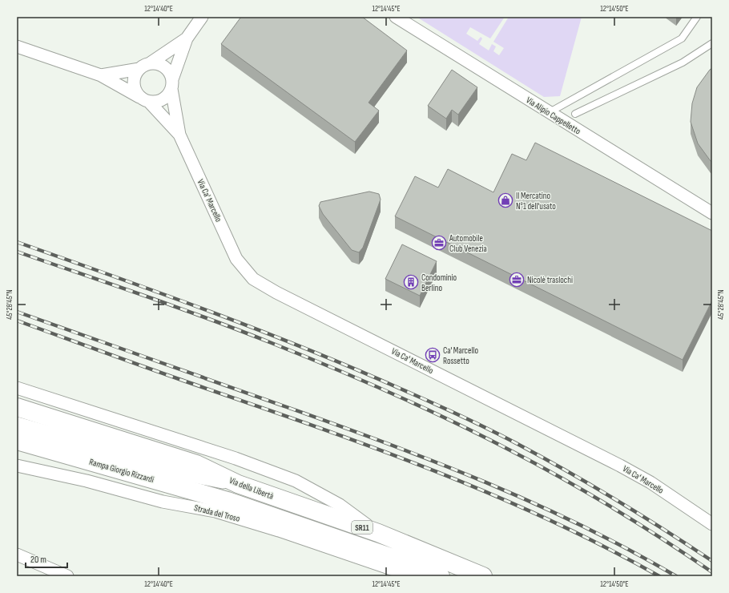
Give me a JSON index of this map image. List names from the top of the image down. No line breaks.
{"streets":{"highway":["Rampa Giorgio Rizzardi","Via della Libertà","SR11"],"street":["Via Alipio Cappelletto","Via Ca' Marcello","Strada del Troso"]},"places":{"shop":["Il Mercatino N°1 dell'usato"],"office":["Automobile Club Venezia","Nicolè traslochi"],"building":["Condominio Berlino"],"bus stop":["Ca' Marcello Rossetto"]},"scale_bar":"20 m","coordinates":["12°14'40\"E","12°14'45\"E","12°14'50\"E","45°28'45\"N"]}
